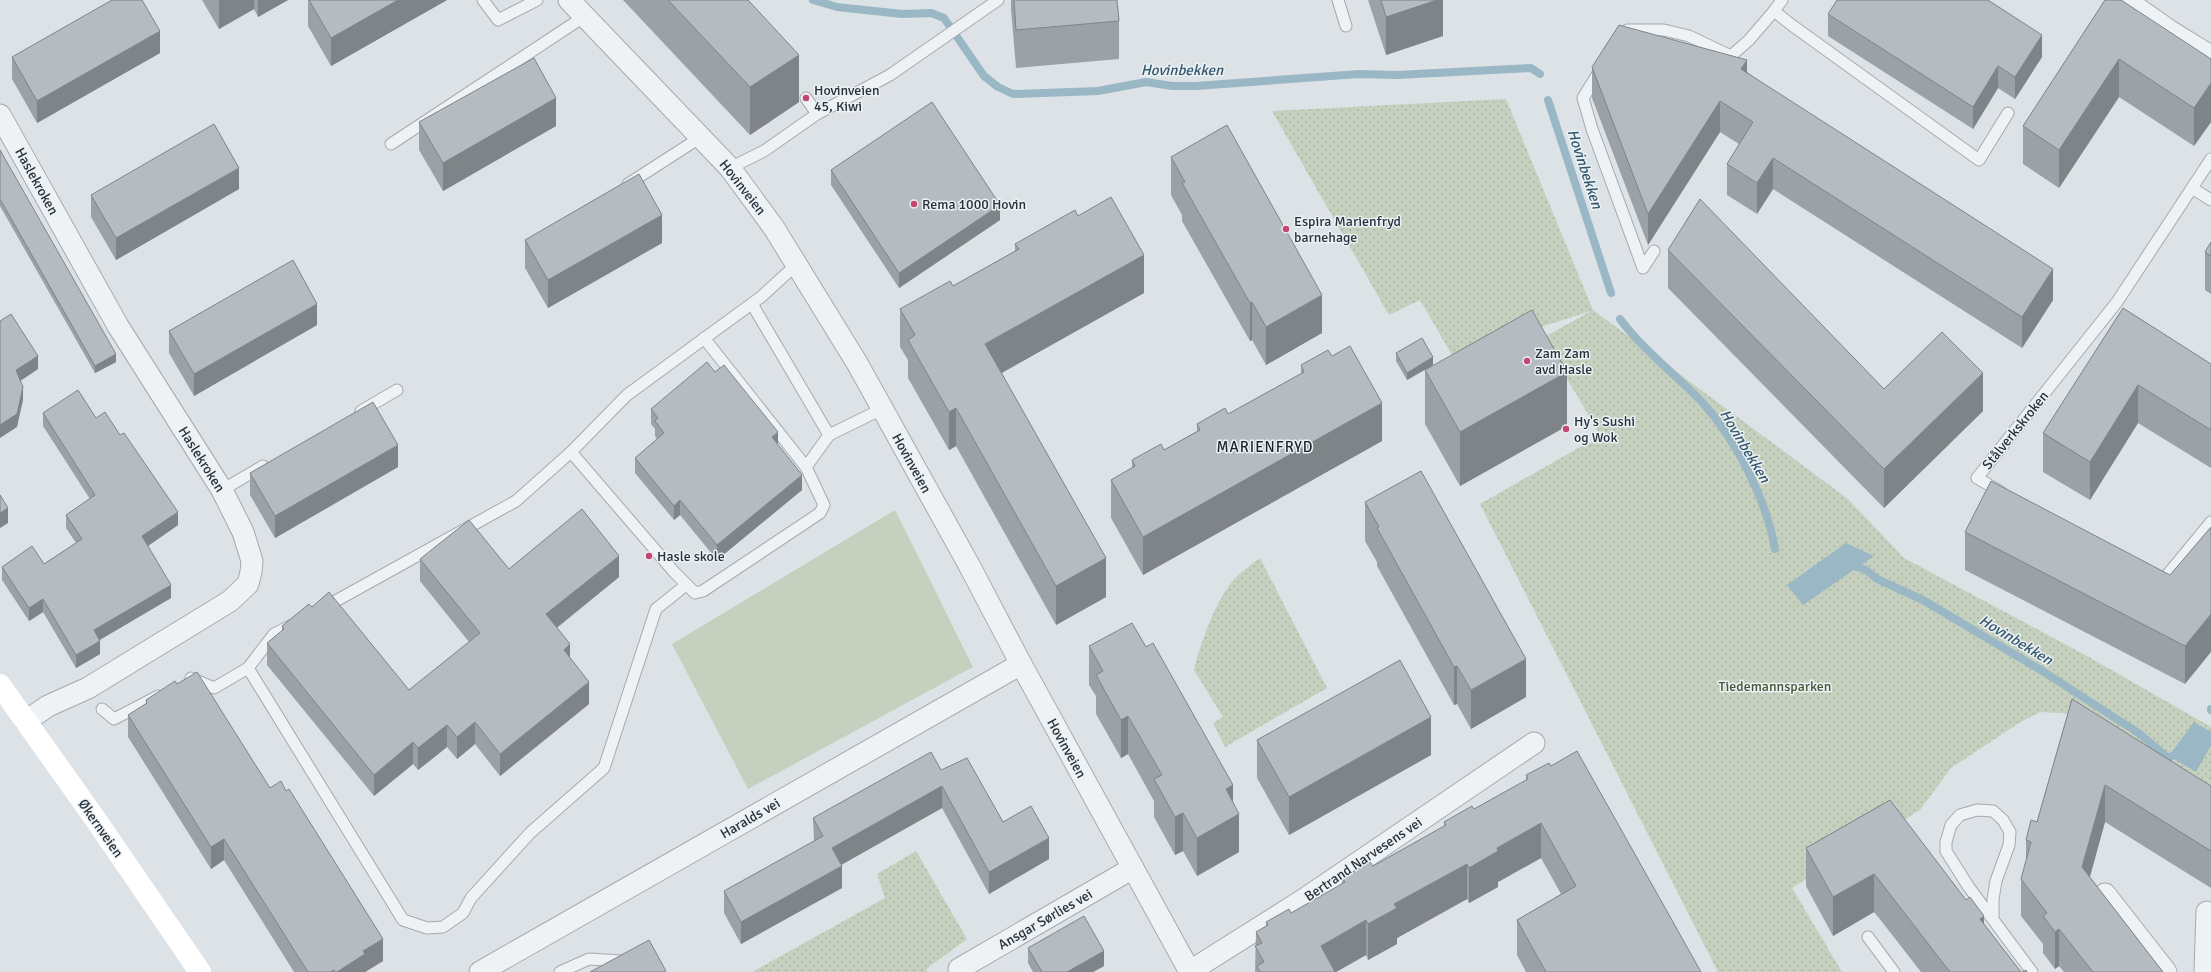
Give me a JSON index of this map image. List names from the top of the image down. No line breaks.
{"streets":{"main road":["Økernveien"],"street":["Haslekroken","Hovinveien","Haralds vei","Bertrand Narvesens vei","Ansgar Sørlies vei"],"lane":["Stålverkskroken"]},"crossings":[["Haslekroken","Økernveien"],["Hovinveien","Haralds vei"],["Hovinveien","Bertrand Narvesens vei"],["Hovinveien","Ansgar Sørlies vei"]],"districts":["MARIENFRYD"],"water":["Hovinbekken"],"parks":["Tiedemannsparken"],"places":["Hovinveien 45, Kiwi","Rema 1000 Hovin","Espira Marienfryd barnehage","Zam Zam avd Hasle","Hy's Sushi og Wok","Hasle skole"]}
